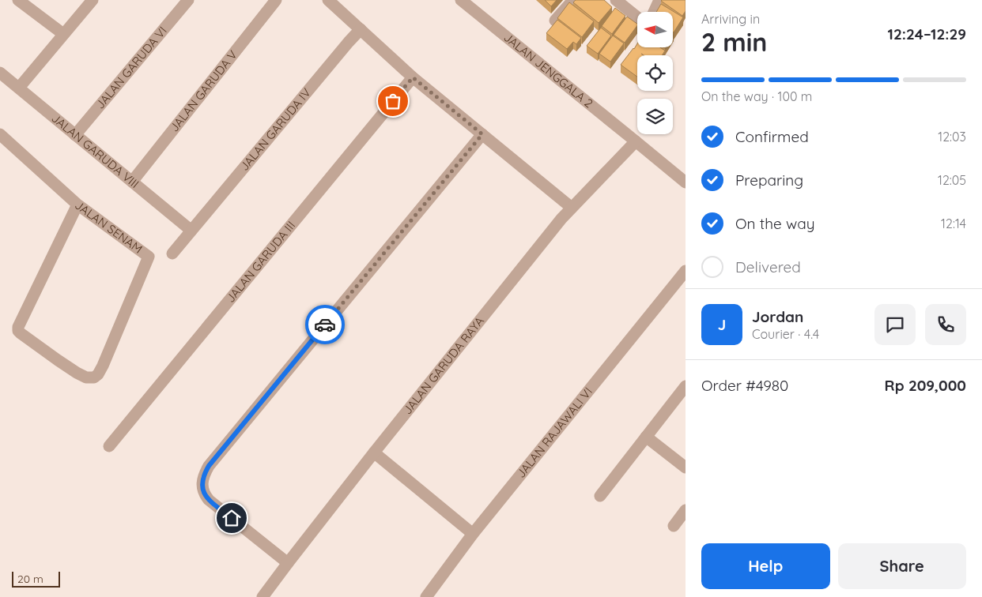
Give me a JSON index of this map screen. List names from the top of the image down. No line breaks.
{"streets":{"street":["JALAN GARUDA VI","JALAN JENGGALA 2","JALAN GARUDA V","JALAN GARUDA IV","JALAN GARUDA VIII","JALAN SENAM","JALAN GARUDA III","JALAN GARUDA RAYA","JALAN RAJAWALI VI"]},"crossings":[["JALAN GARUDA VI","JALAN GARUDA VIII"],["JALAN JENGGALA 2","JALAN GARUDA RAYA"],["JALAN GARUDA V","JALAN GARUDA VIII"],["JALAN GARUDA IV","JALAN GARUDA VIII"]],"scale_bar":"20 m","north":"left","page":{"heading":["2 min","Arriving in","12:24–12:29"],"panel":["Jordan","Courier · 4.4","Order #4980","Rp 209,000"],"bar":"On the way · 100 m","list":[["Confirmed","12:03"],["Preparing","12:05"],["On the way","12:14"],"Delivered"],"round":"J","buttons":["Help","Share"],"scale":"20 m"}}
